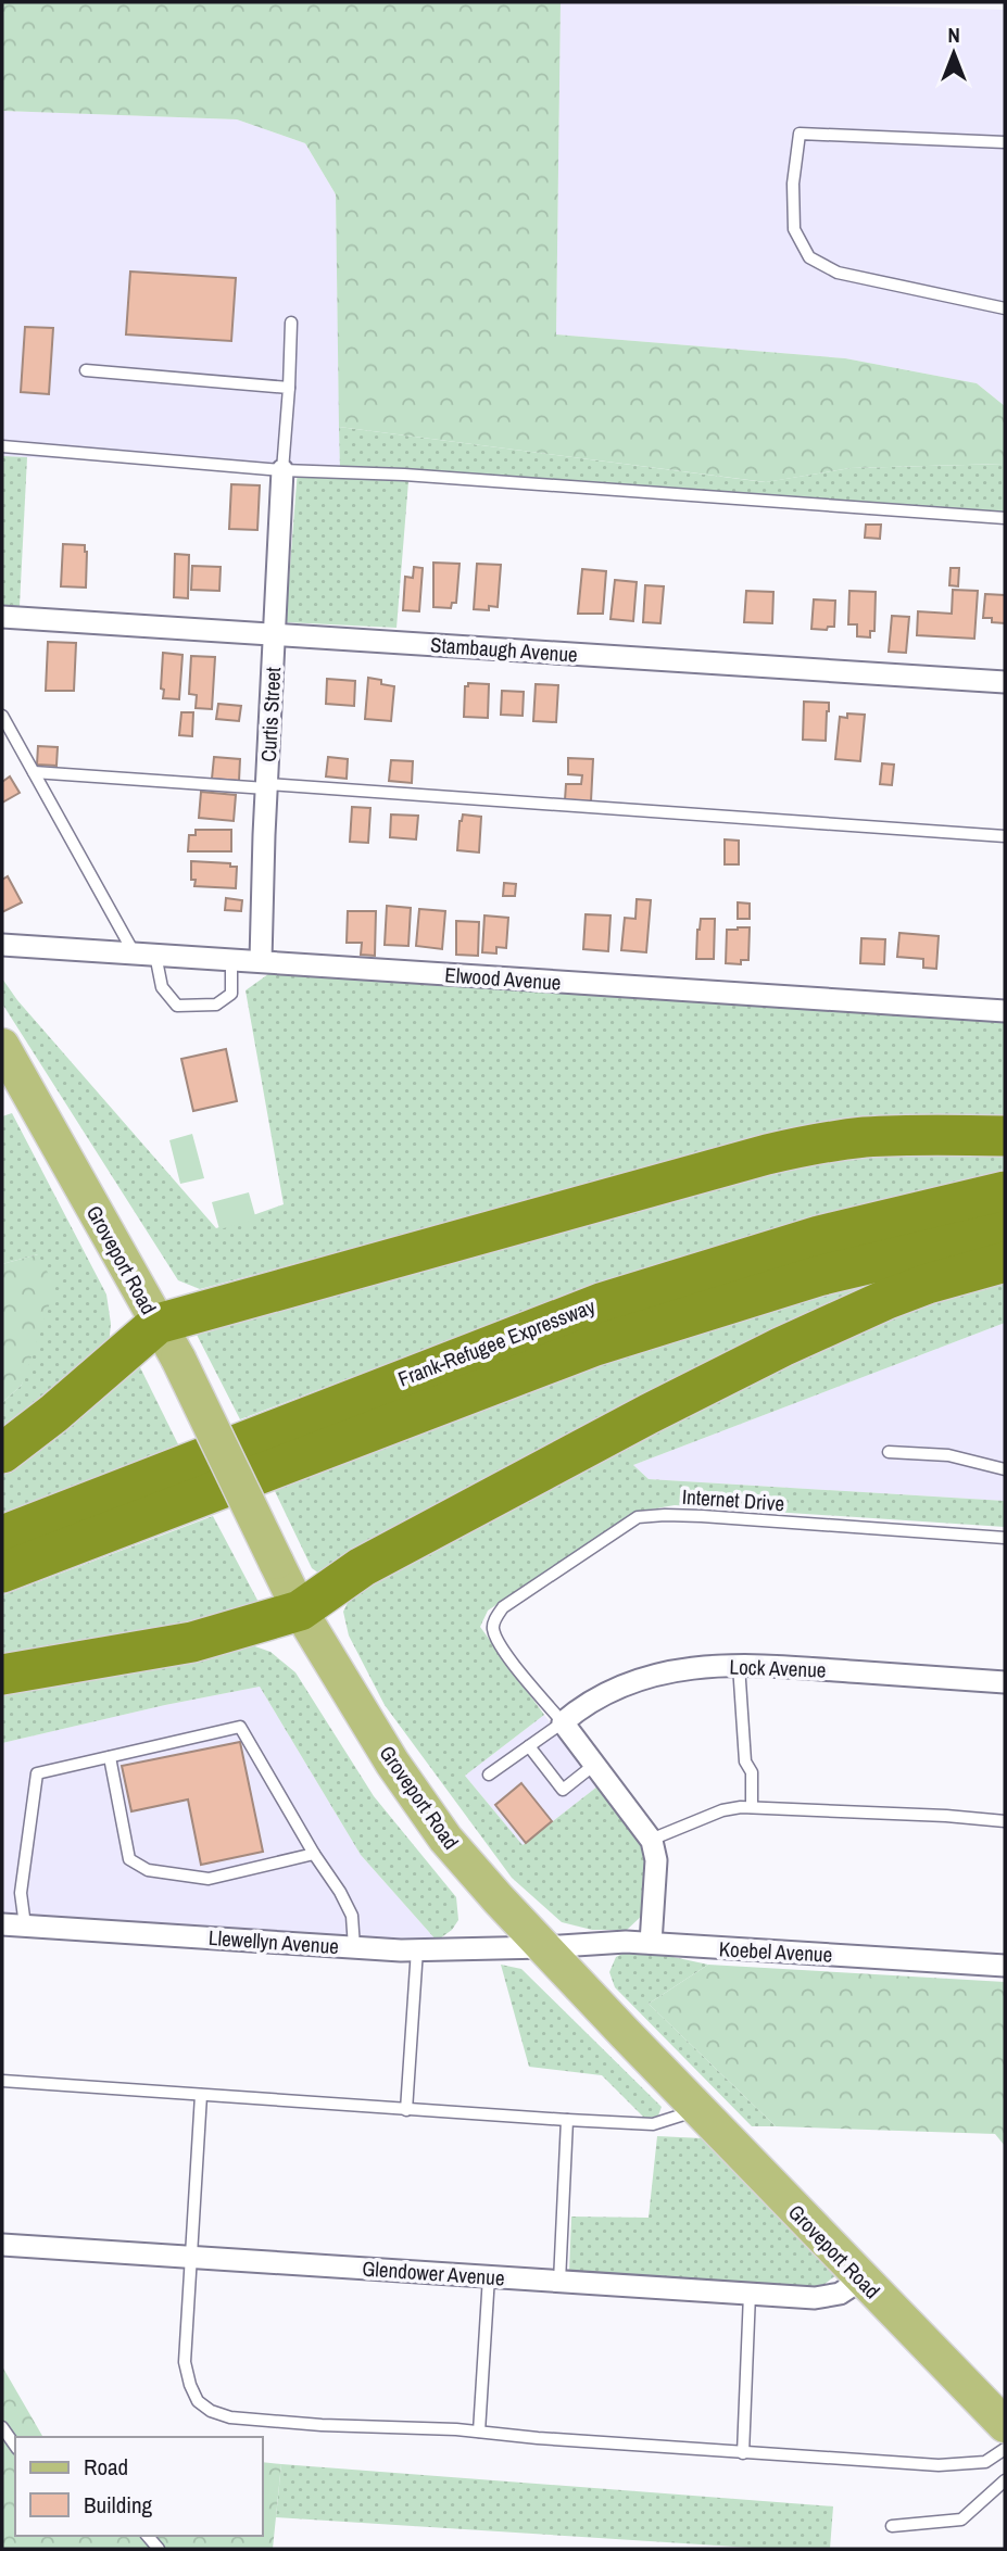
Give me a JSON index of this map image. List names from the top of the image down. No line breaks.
{"streets":{"highway":["Frank-Refugee Expressway"],"main road":["Groveport Road"],"street":["Stambaugh Avenue","Curtis Street","Elwood Avenue","Lock Avenue","Llewellyn Avenue","Koebel Avenue","Glendower Avenue"],"lane":["Internet Drive"]},"crossings":[["Stambaugh Avenue","Curtis Street"],["Curtis Street","Elwood Avenue"],["Groveport Road","Llewellyn Avenue"],["Groveport Road","Koebel Avenue"],["Groveport Road","Glendower Avenue"],["Internet Drive","Lock Avenue"],["Llewellyn Avenue","Koebel Avenue"]],"legend":["Road","Building"],"north":"top"}
